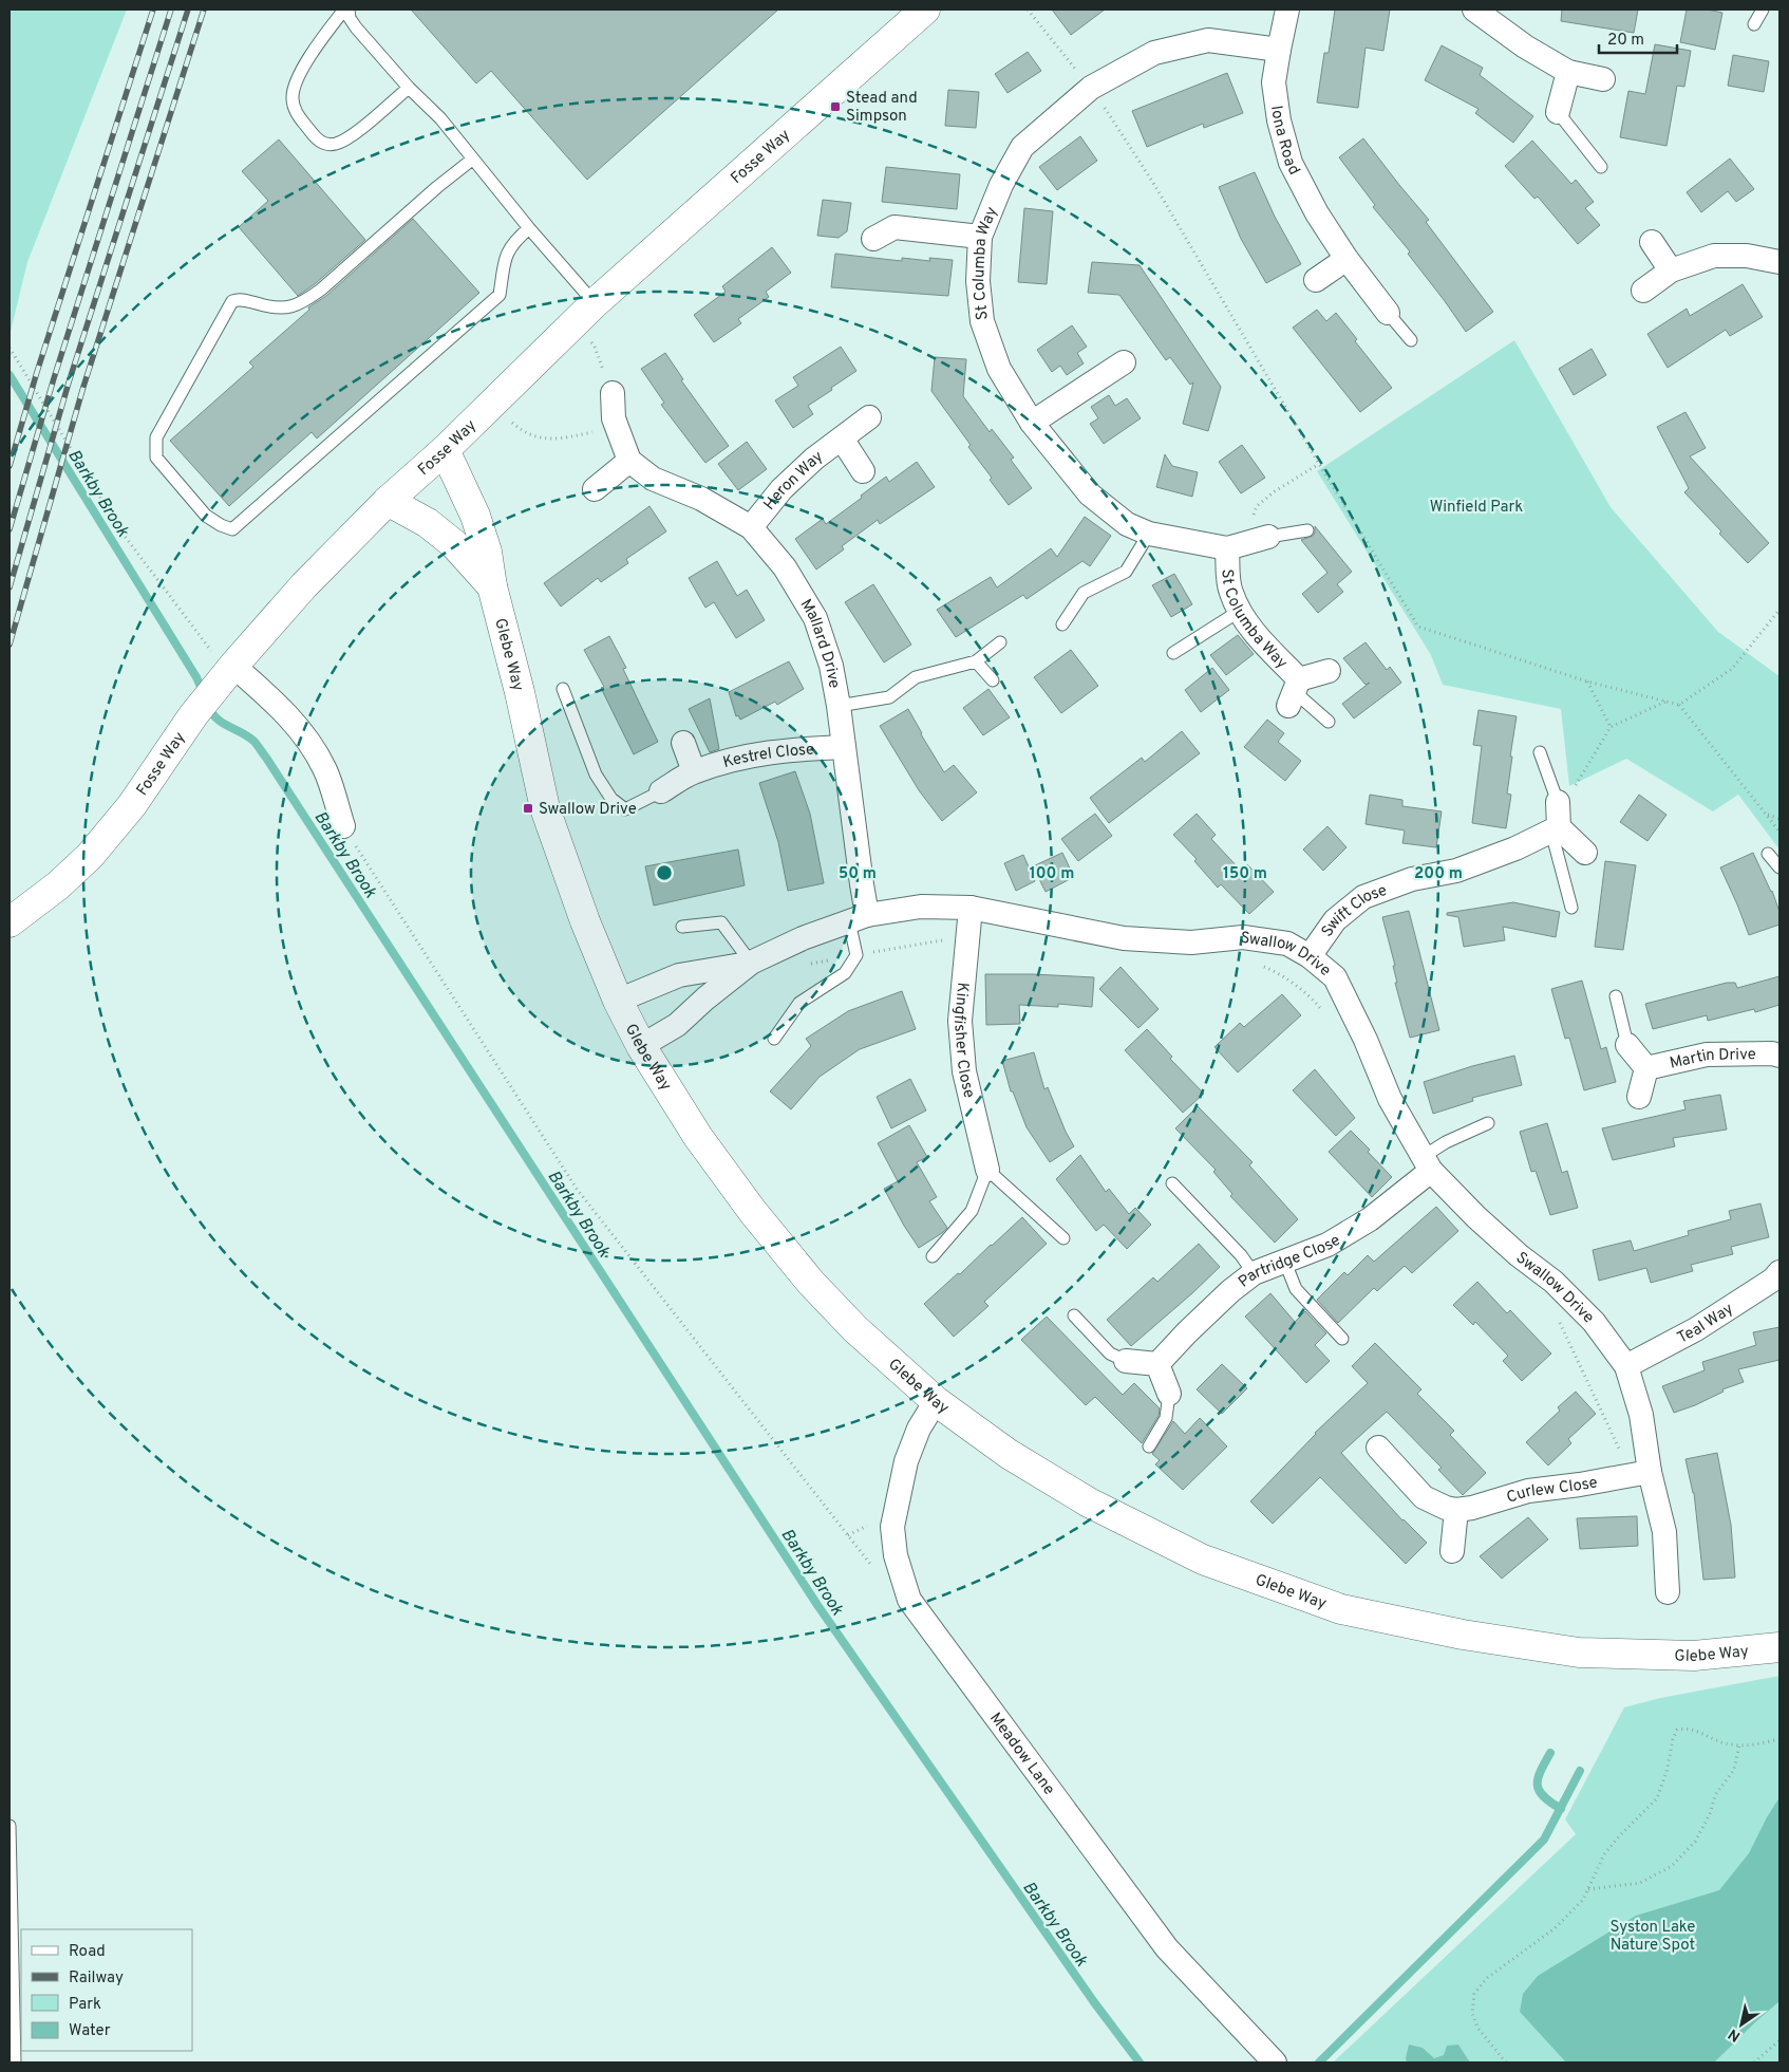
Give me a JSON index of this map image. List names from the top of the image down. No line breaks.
{"streets":{"street":["Iona Road","Fosse Way","St Columba Way","Heron Way","Mallard Drive","Glebe Way","Kestrel Close","Swift Close","Swallow Drive","Kingfisher Close","Martin Drive","Partridge Close","Teal Way","Curlew Close","Meadow Lane"]},"crossings":[["Iona Road","St Columba Way"],["Fosse Way","Glebe Way"],["Heron Way","Mallard Drive"],["Mallard Drive","Kestrel Close"],["Mallard Drive","Swallow Drive"],["Glebe Way","Swallow Drive"],["Glebe Way","Meadow Lane"],["Swift Close","Swallow Drive"],["Swallow Drive","Kingfisher Close"],["Swallow Drive","Partridge Close"],["Swallow Drive","Teal Way"]],"water":["Barkby Brook"],"parks":["Winfield Park","Syston Lake Nature Spot"],"places":{"transit":["Stead and Simpson","Swallow Drive"]},"legend":["Road","Railway","Park","Water"],"scale_bar":"20 m","north":"bottom left","rings":["50 m","100 m","150 m","200 m"]}
